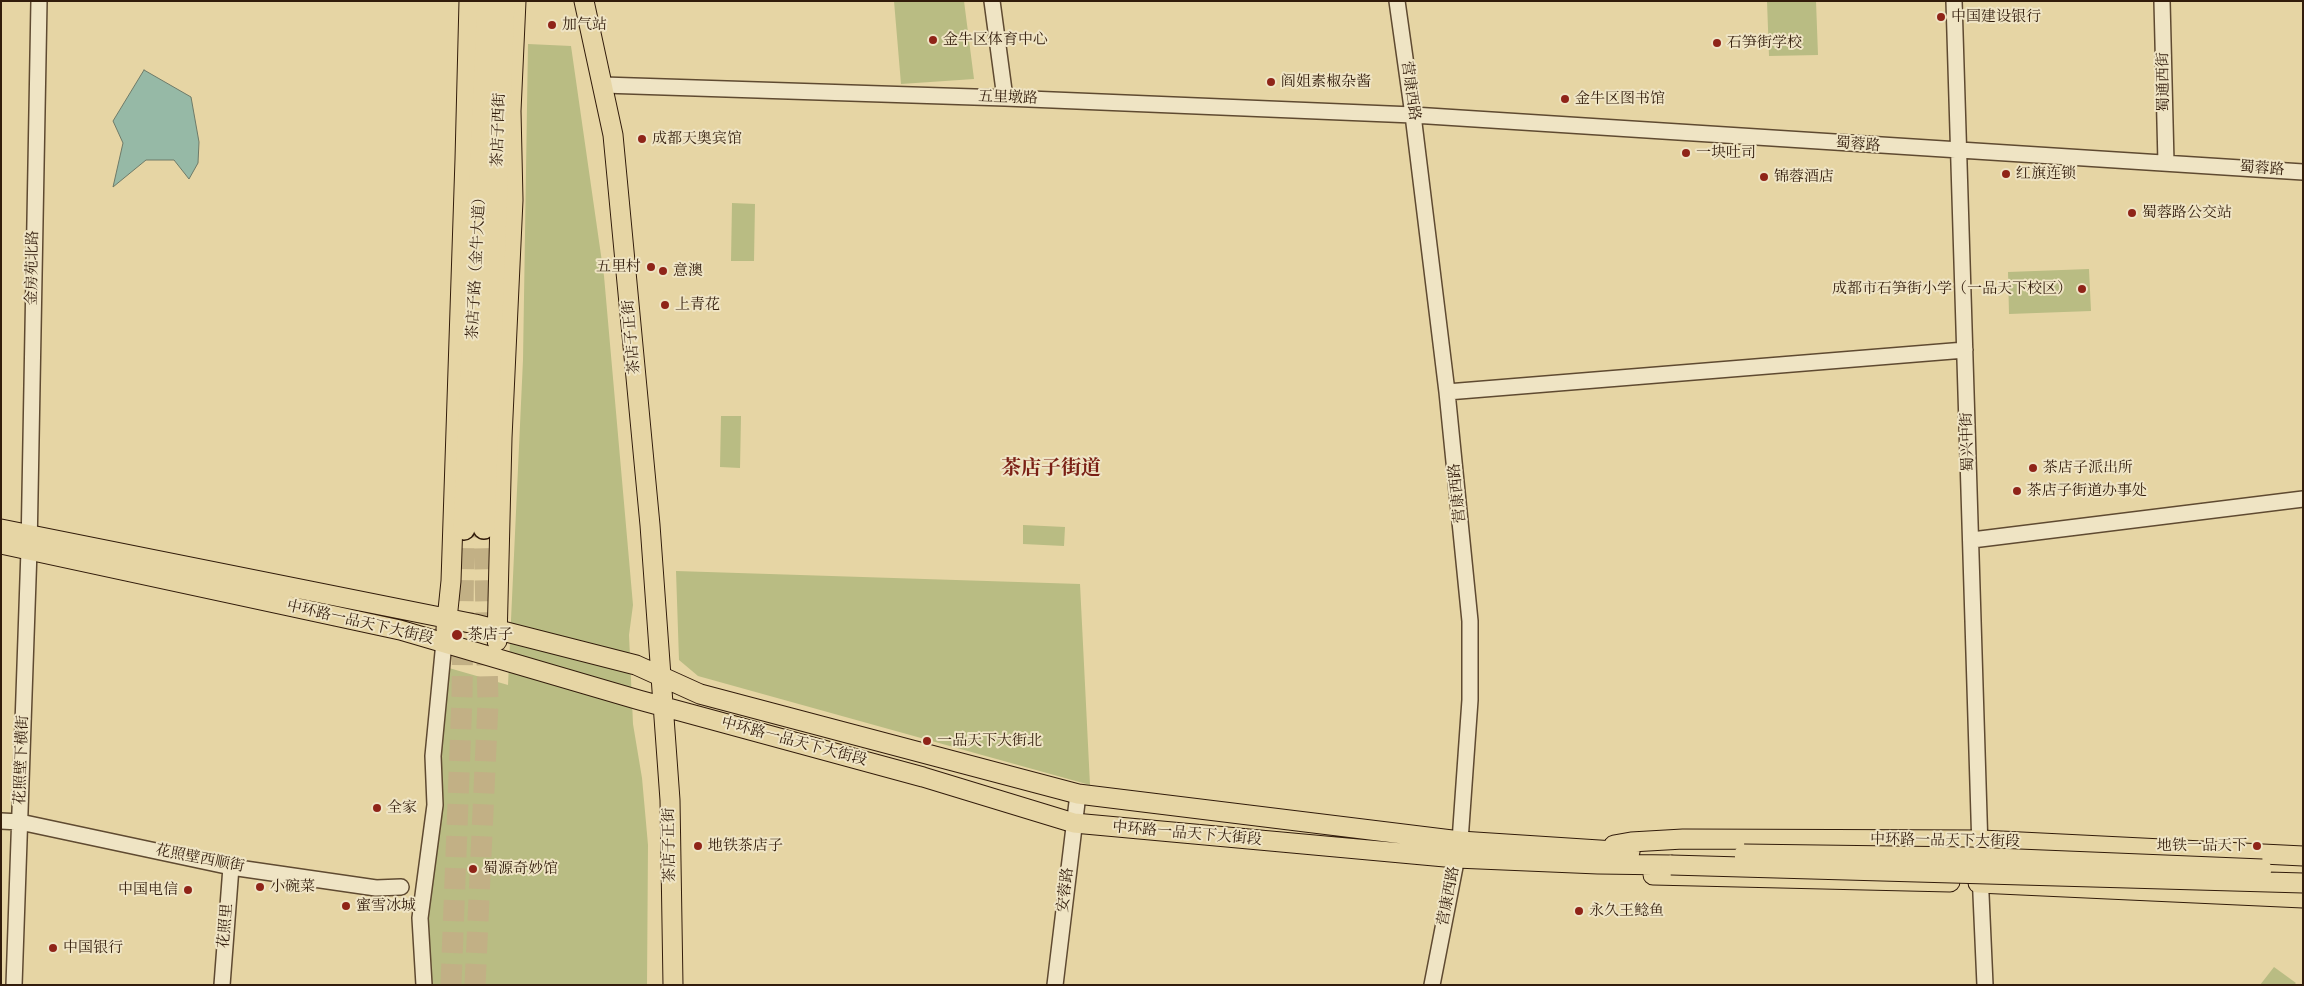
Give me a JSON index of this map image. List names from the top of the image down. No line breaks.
{"streets":{"highway":["茶店子西街","茶店子路（金牛大道）"],"main road":["茶店子正街","中环路一品天下大街段"],"street":["蜀通西街","营康西路","五里墩路","蜀蓉路","金房苑北路","蜀兴中街","花照壁下横街","花照壁西顺街","安蓉路","花照里"]},"crossings":[["蜀通西街","蜀蓉路"],["营康西路","五里墩路"],["营康西路","蜀蓉路"],["营康西路","中环路一品天下大街段"],["五里墩路","蜀蓉路"],["五里墩路","茶店子正街"],["茶店子西街","茶店子路（金牛大道）"],["蜀蓉路","蜀兴中街"],["金房苑北路","中环路一品天下大街段"],["金房苑北路","花照壁下横街"],["茶店子正街","中环路一品天下大街段"],["蜀兴中街","中环路一品天下大街段"],["中环路一品天下大街段","花照壁下横街"],["中环路一品天下大街段","安蓉路"],["花照壁下横街","花照壁西顺街"],["花照壁西顺街","花照里"]],"districts":["茶店子街道"],"places":["中国建设银行","加气站","金牛区体育中心","石笋街学校","阎姐素椒杂酱","金牛区图书馆","成都天奥宾馆","一块吐司","红旗连锁","锦蓉酒店","蜀蓉路公交站","五里村","意澳","成都市石笋街小学（一品天下校区）","上青花","茶店子派出所","茶店子街道办事处","茶店子","一品天下大街北","全家","地铁茶店子","地铁一品天下","蜀源奇妙馆","小碗菜","中国电信","蜜雪冰城","永久王鲶鱼","中国银行"]}
